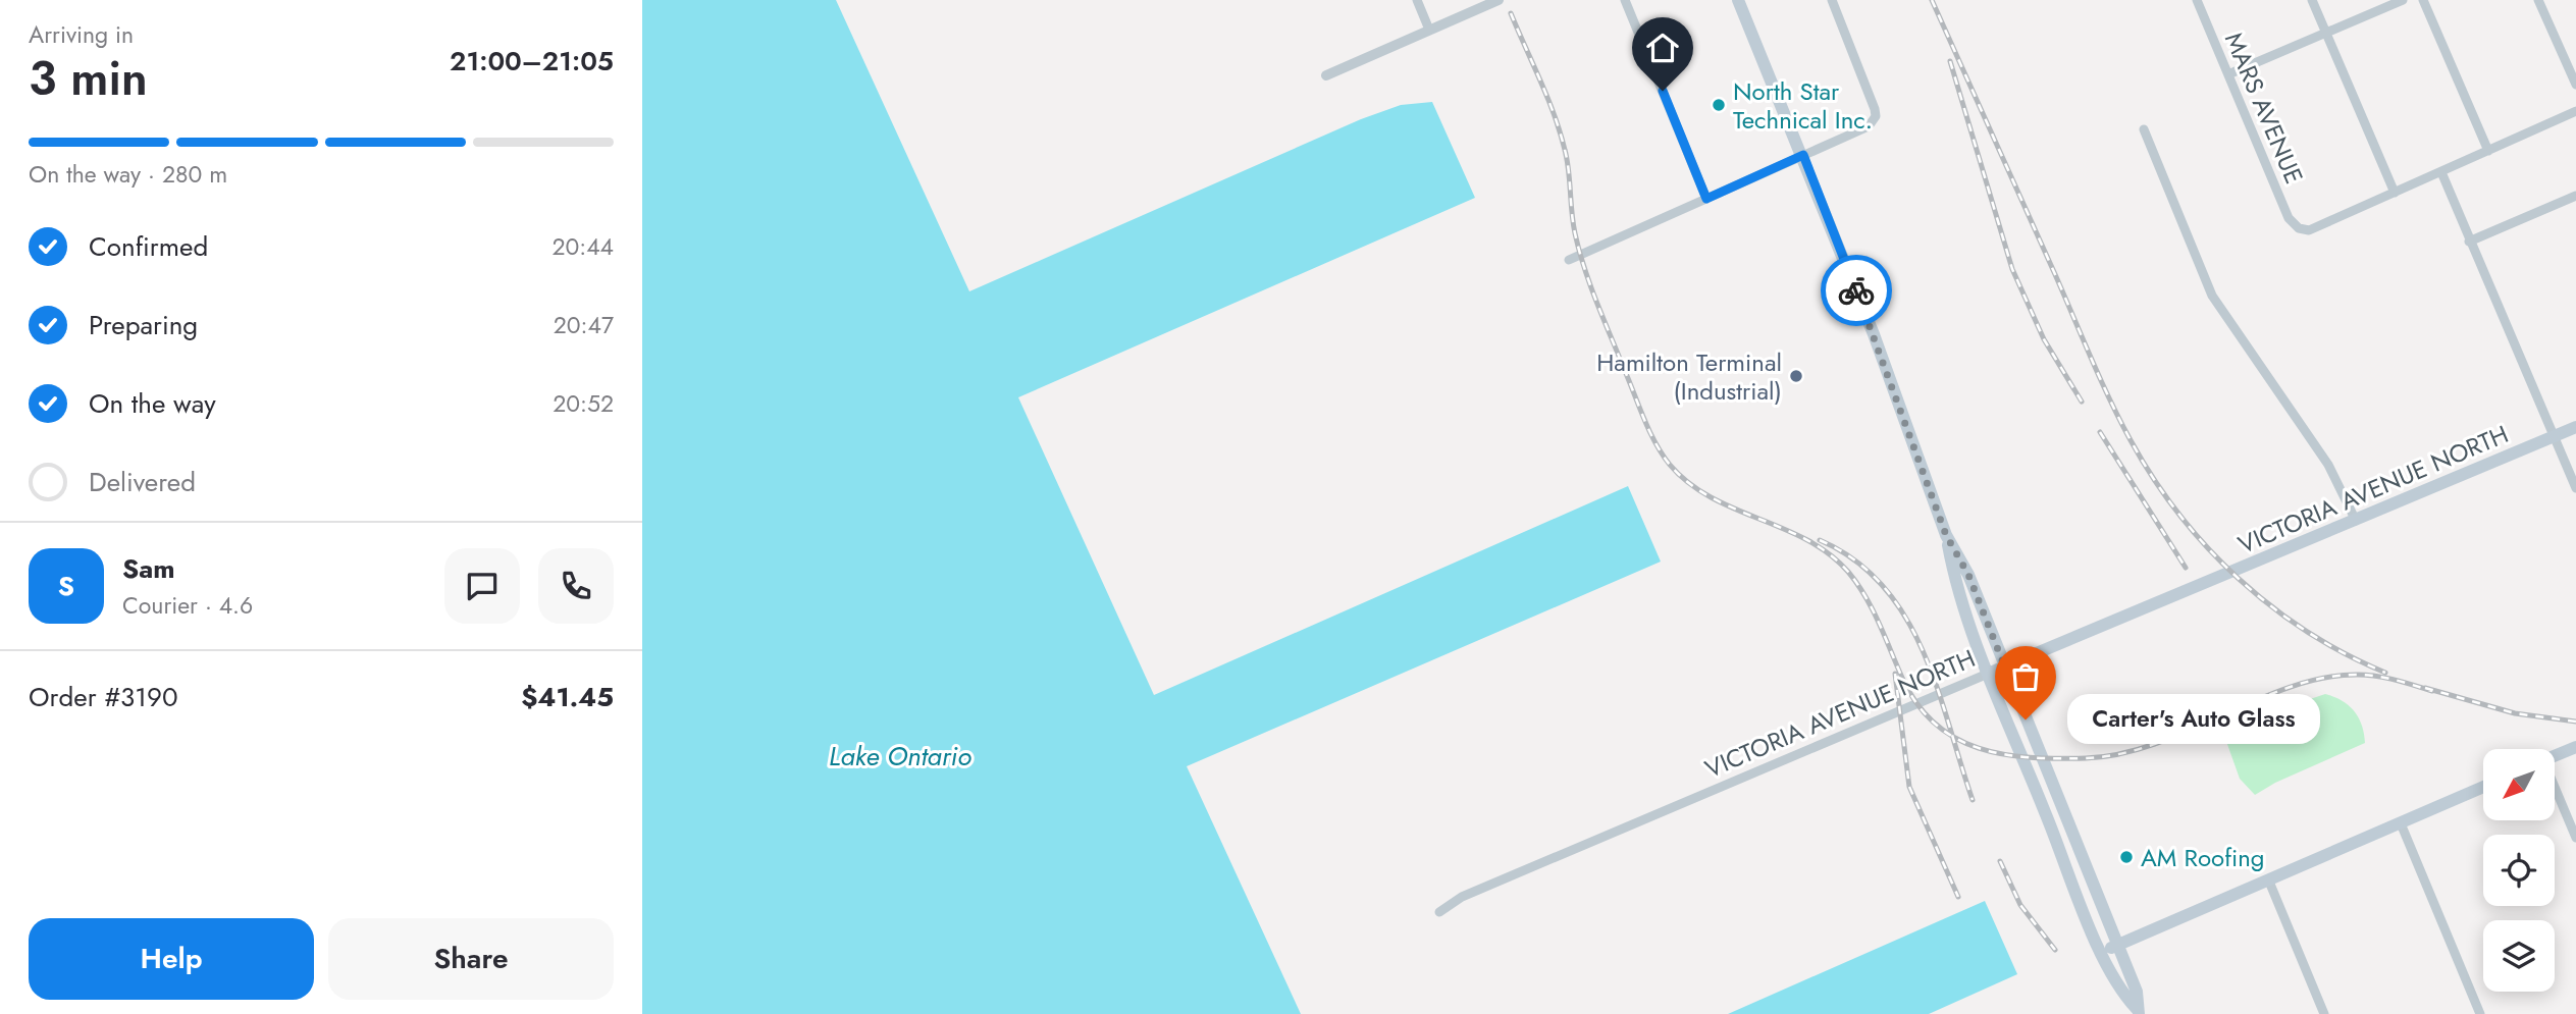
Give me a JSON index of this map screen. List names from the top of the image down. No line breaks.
{"streets":{"main road":["VICTORIA AVENUE NORTH"],"street":["MARS AVENUE"]},"water":["Lake Ontario"],"places":["North Star Technical Inc.","Hamilton Terminal (Industrial)","Carter's Auto Glass","AM Roofing"],"north":"bottom left","page":{"heading":["3 min","Arriving in","21:00–21:05"],"panel":["Sam","Courier · 4.6","Order #3190","$41.45"],"bar":"On the way · 280 m","list":[["Confirmed","20:44"],["Preparing","20:47"],["On the way","20:52"],"Delivered"],"round":"S","bubble":"Carter's Auto Glass","buttons":["Help","Share"]}}
